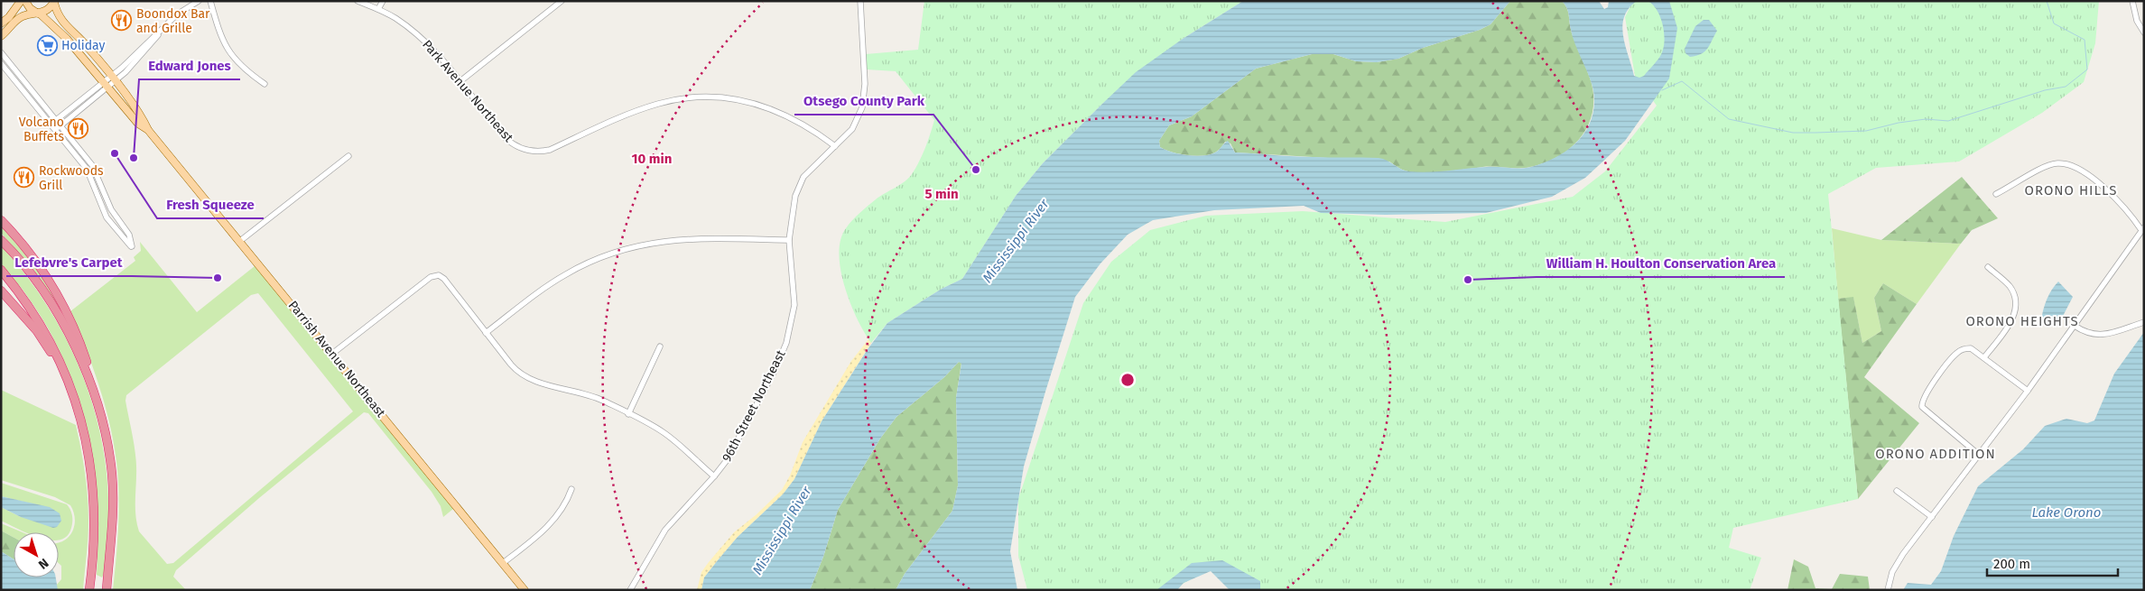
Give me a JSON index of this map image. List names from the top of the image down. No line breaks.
{"streets":{"main road":["Parrish Avenue Northeast"],"street":["Park Avenue Northeast","96th Street Northeast"]},"crossings":[["Park Avenue Northeast","96th Street Northeast"]],"districts":["ORONO HILLS","ORONO HEIGHTS","ORONO ADDITION"],"water":["Mississippi River","Lake Orono"],"places":{"restaurant":["Boondox Bar and Grille","Volcano Buffets","Rockwoods Grill"],"supermarket":["Holiday"],"other":["Fresh Squeeze","Edward Jones","Otsego County Park","Lefebvre's Carpet","William H. Houlton Conservation Area"]},"scale_bar":"200 m","north":"bottom right","rings":["10 min","5 min"]}
